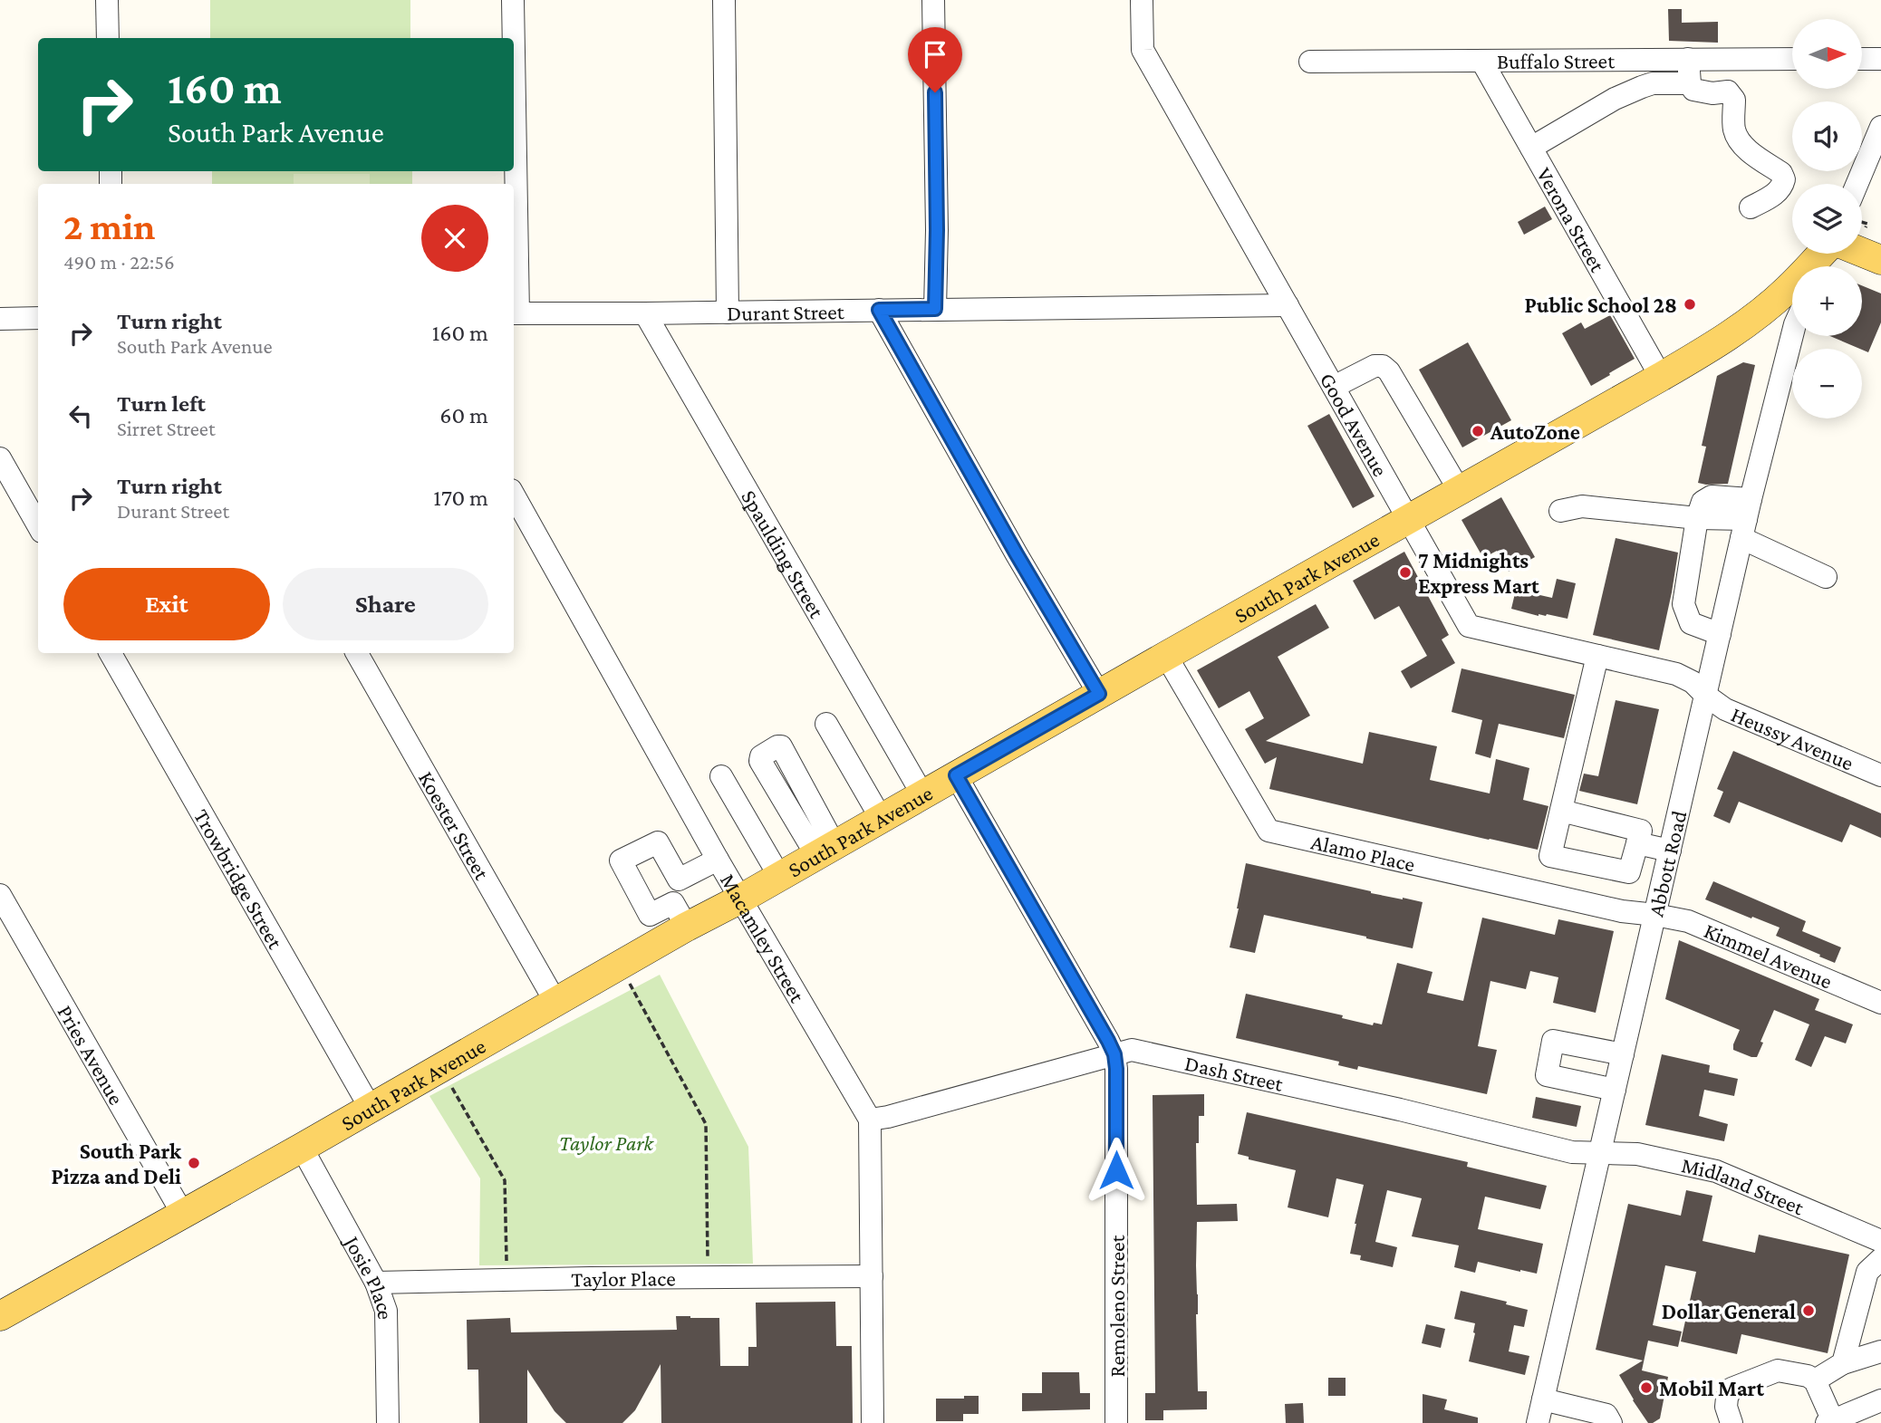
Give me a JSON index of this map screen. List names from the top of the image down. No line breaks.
{"streets":{"main road":["South Park Avenue"],"street":["Buffalo Street","Verona Street","Durant Street","Good Avenue","Spaulding Street","Heussy Avenue","Koester Street","Alamo Place","Abbott Road","Trowbridge Street","Macamley Street","Kimmel Avenue","Pries Avenue","Dash Street","Midland Street","Taylor Place","Josie Place","Remoleno Street"]},"crossings":[["Buffalo Street","Verona Street"],["Verona Street","South Park Avenue"],["Durant Street","Good Avenue"],["Durant Street","Spaulding Street"],["Good Avenue","South Park Avenue"],["Good Avenue","Heussy Avenue"],["Good Avenue","Abbott Road"],["Spaulding Street","South Park Avenue"],["South Park Avenue","Koester Street"],["South Park Avenue","Alamo Place"],["South Park Avenue","Trowbridge Street"],["South Park Avenue","Macamley Street"],["South Park Avenue","Pries Avenue"],["South Park Avenue","Josie Place"],["South Park Avenue","Remoleno Street"],["Heussy Avenue","Abbott Road"],["Alamo Place","Abbott Road"],["Alamo Place","Kimmel Avenue"],["Abbott Road","Kimmel Avenue"],["Abbott Road","Dash Street"],["Abbott Road","Midland Street"],["Macamley Street","Dash Street"],["Macamley Street","Taylor Place"],["Dash Street","Midland Street"],["Dash Street","Remoleno Street"],["Taylor Place","Josie Place"]],"parks":["Taylor Park"],"places":["Public School 28","AutoZone","7 Midnights Express Mart","South Park Pizza and Deli","Dollar General","Mobil Mart"],"north":"right","page":{"map_buttons":["+","−"],"turn":["160 m","South Park Avenue"],"heading":["2 min","490 m · 22:56"],"list":[{"name":"Turn right","note":"South Park Avenue","value":"160 m"},{"name":"Turn left","note":"Sirret Street","value":"60 m"},{"name":"Turn right","note":"Durant Street","value":"170 m"}],"buttons":["Exit","Share"]}}
